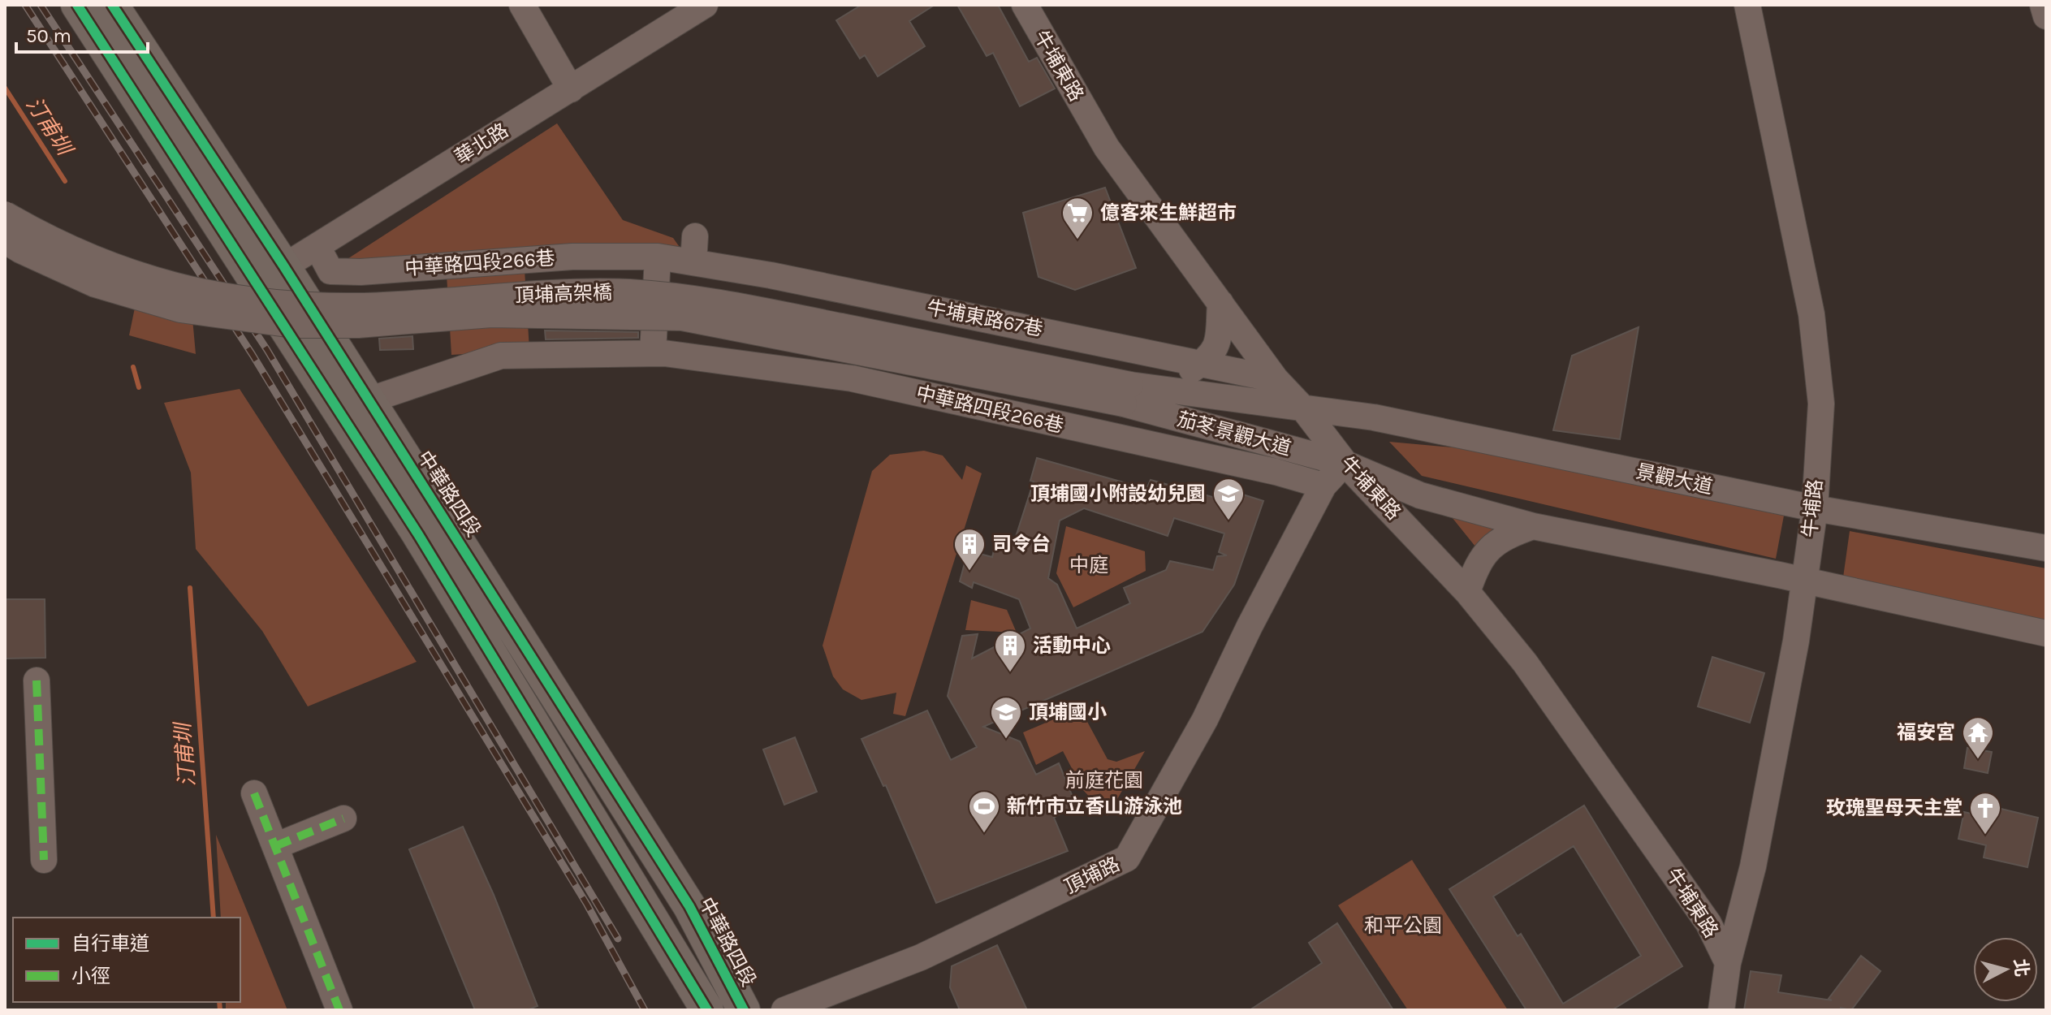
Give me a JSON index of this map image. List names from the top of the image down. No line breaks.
{"streets":{"main road":["中華路四段"],"street":["牛埔東路","華北路","中華路四段266巷","頂埔高架橋","牛埔東路67巷","茄苳景觀大道","景觀大道","牛埔路","頂埔路"]},"crossings":[["牛埔東路","牛埔東路67巷"],["牛埔東路","茄苳景觀大道"],["牛埔東路","景觀大道"],["牛埔東路","牛埔路"],["牛埔東路","頂埔路"],["華北路","中華路四段266巷"],["華北路","中華路四段"],["中華路四段266巷","牛埔東路67巷"],["中華路四段266巷","中華路四段"],["中華路四段266巷","頂埔路"],["頂埔高架橋","茄苳景觀大道"],["茄苳景觀大道","景觀大道"],["茄苳景觀大道","頂埔路"],["景觀大道","牛埔路"]],"water":["汀甫圳"],"parks":["中庭","前庭花園","和平公園"],"places":{"supermarket":["億客來生鮮超市"],"school or university":["頂埔國小附設幼兒園","頂埔國小"],"building":["司令台","活動中心"],"temple":["福安宮"],"sports":["新竹市立香山游泳池"],"church":["玫瑰聖母天主堂"]},"legend":["自行車道","小徑"],"scale_bar":"50 m","north":"right"}
